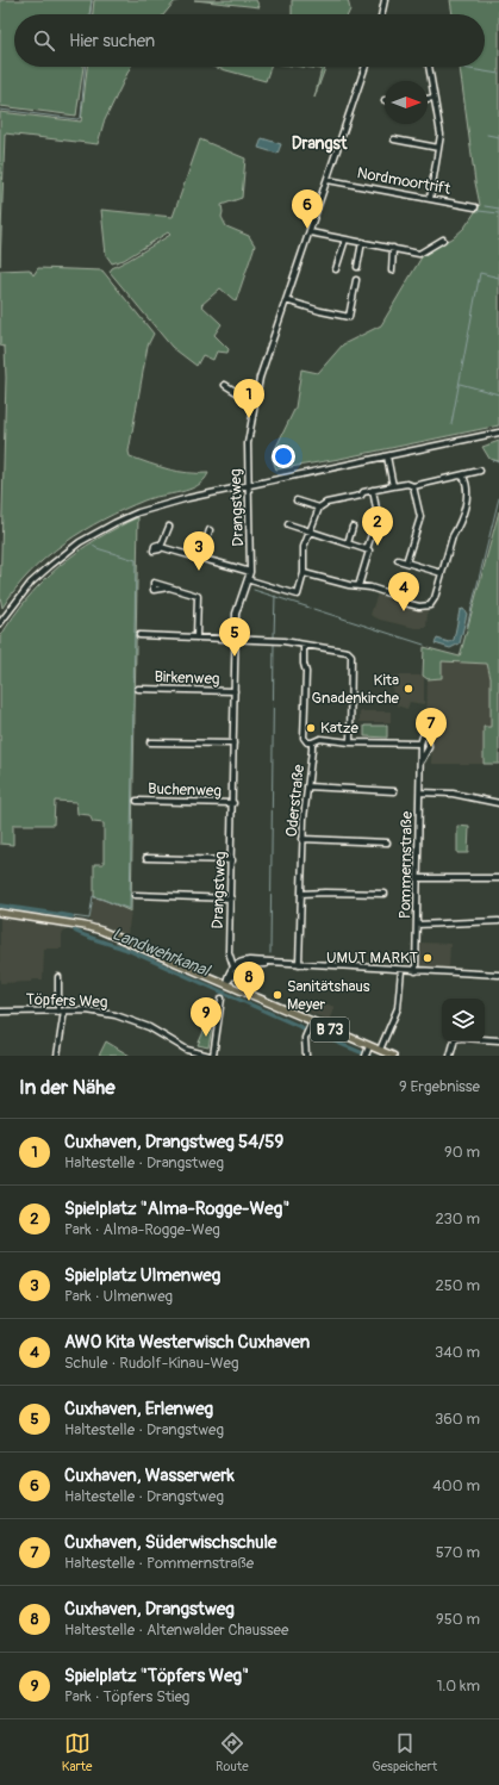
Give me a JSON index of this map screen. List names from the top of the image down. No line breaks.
{"streets":{"main road":["B 73"],"street":["Nordmoortrift","Drangstweg","Birkenweg","Buchenweg","Oderstraße","Pommernstraße","Töpfers Weg"]},"crossings":[["Nordmoortrift","Drangstweg"],["Drangstweg","Birkenweg"],["Drangstweg","Buchenweg"]],"districts":["Drangst"],"water":["Landwehrkanal"],"places":["Kita Gnadenkirche","Katze","UMUT MARKT","Sanitätshaus Meyer"],"north":"right","page":{"search":"Hier suchen","pins":["6","1","2","3","4","5","7","8","9"],"heading":["In der Nähe","9 Ergebnisse"],"list":[{"mark":"1","name":"Cuxhaven, Drangstweg 54/59","note":"Haltestelle · Drangstweg","value":"90 m"},{"mark":"2","name":"Spielplatz \"Alma-Rogge-Weg\"","note":"Park · Alma-Rogge-Weg","value":"230 m"},{"mark":"3","name":"Spielplatz Ulmenweg","note":"Park · Ulmenweg","value":"250 m"},{"mark":"4","name":"AWO Kita Westerwisch Cuxhaven","note":"Schule · Rudolf-Kinau-Weg","value":"340 m"},{"mark":"5","name":"Cuxhaven, Erlenweg","note":"Haltestelle · Drangstweg","value":"360 m"},{"mark":"6","name":"Cuxhaven, Wasserwerk","note":"Haltestelle · Drangstweg","value":"400 m"},{"mark":"7","name":"Cuxhaven, Süderwischschule","note":"Haltestelle · Pommernstraße","value":"570 m"},{"mark":"8","name":"Cuxhaven, Drangstweg","note":"Haltestelle · Altenwalder Chaussee","value":"950 m"},{"mark":"9","name":"Spielplatz \"Töpfers Weg\"","note":"Park · Töpfers Stieg","value":"1.0 km"}],"nav":["Karte","Route","Gespeichert"]}}
